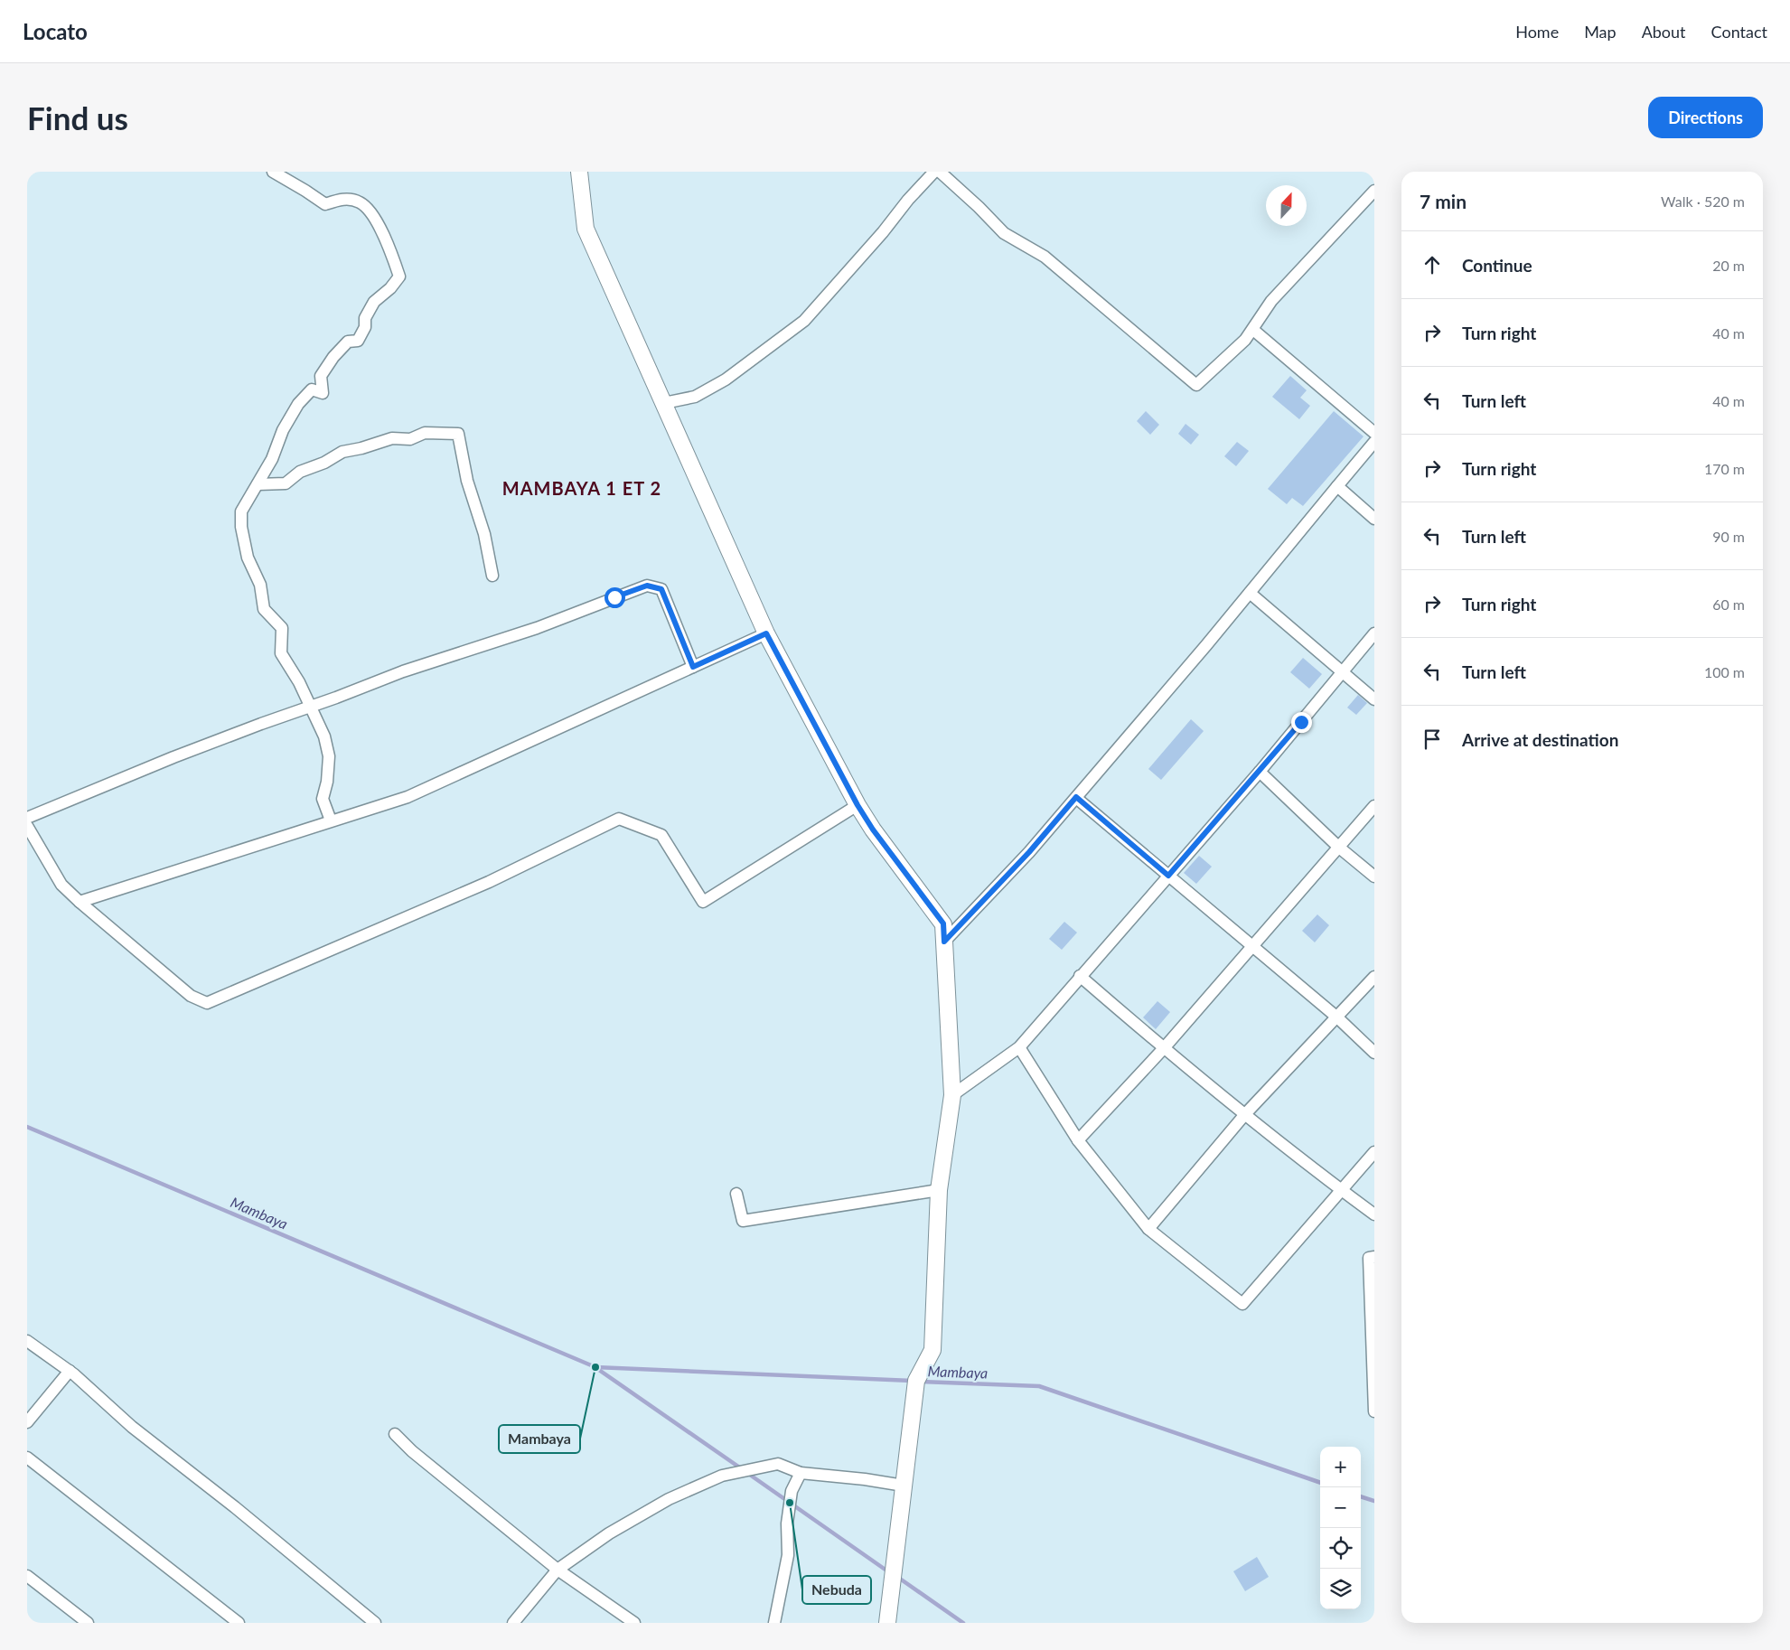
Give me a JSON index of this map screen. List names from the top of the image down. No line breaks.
{"districts":["MAMBAYA 1 ET 2"],"water":["Mambaya"],"places":["Mambaya","Nebuda"],"north":"top","page":{"header":"Locato","nav":["Home","Map","About","Contact"],"buttons":"Directions","title":"Find us","heading":["7 min","Walk · 520 m"],"list":[["Continue","20 m"],["Turn right","40 m"],["Turn left","40 m"],["Turn right","170 m"],["Turn left","90 m"],["Turn right","60 m"],["Turn left","100 m"],"Arrive at destination"],"map_buttons":["+","−"]}}
